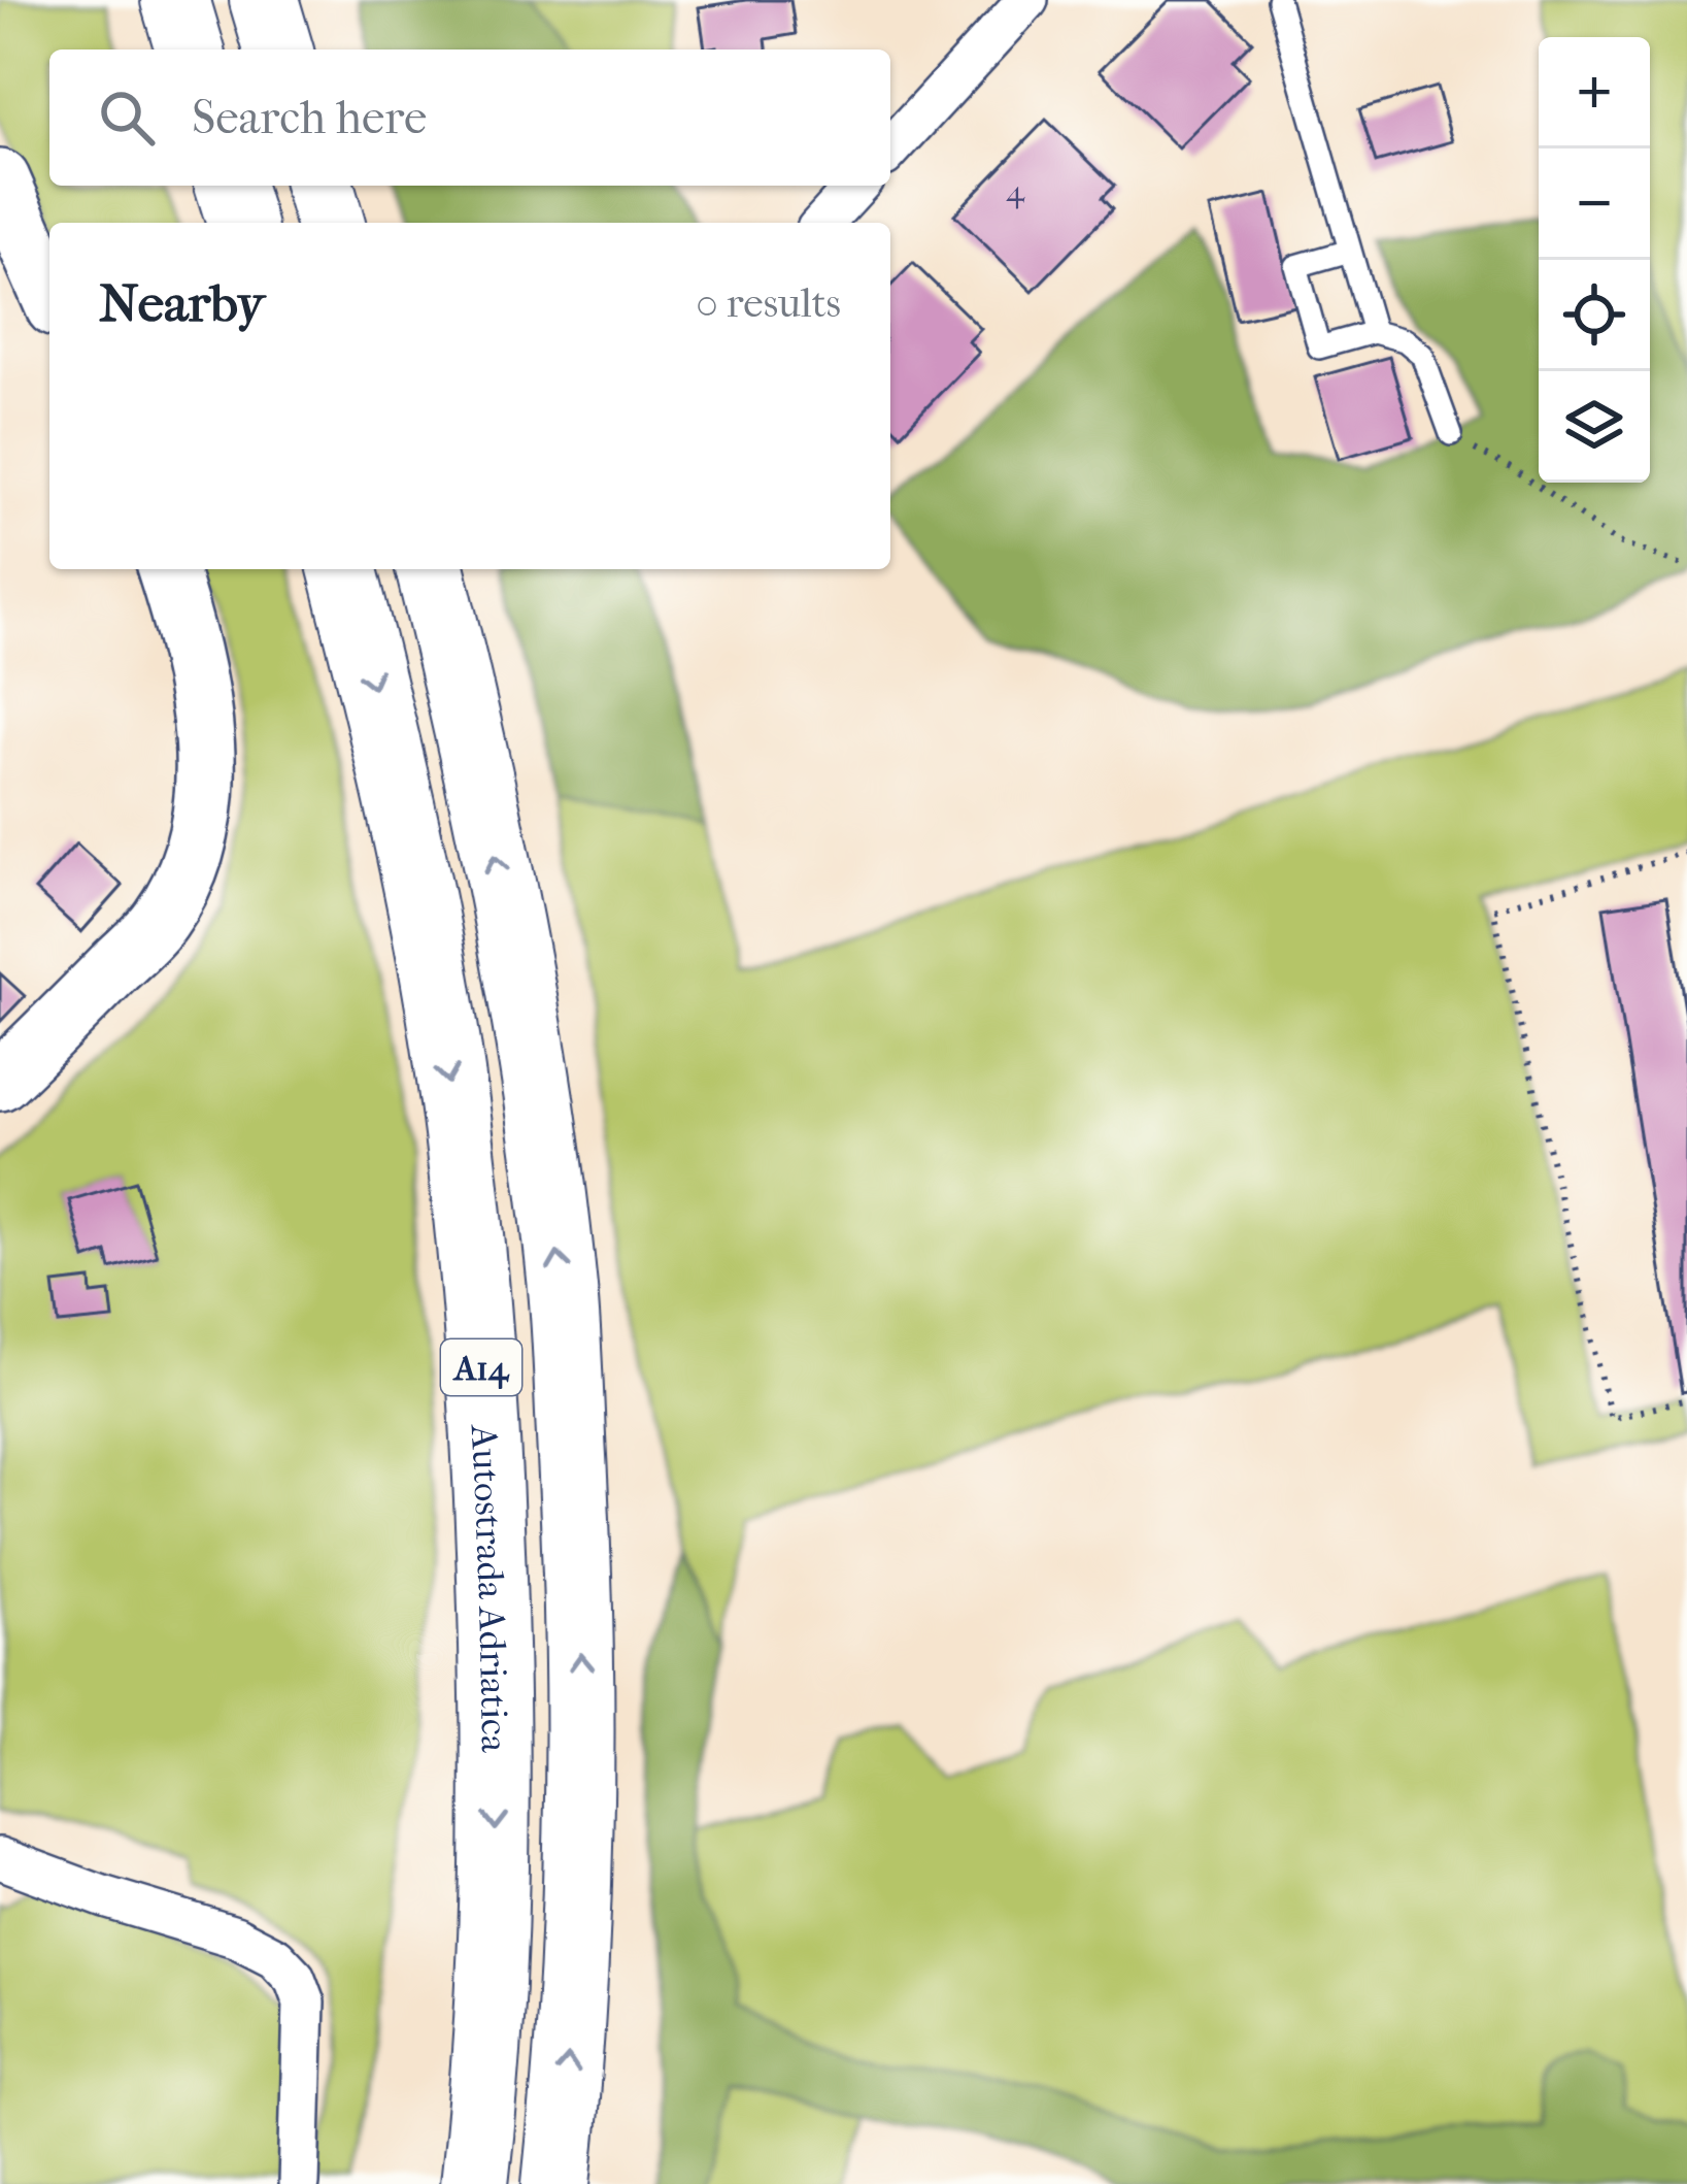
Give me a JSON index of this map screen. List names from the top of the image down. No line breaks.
{"streets":{"highway":["A14","Autostrada Adriatica"]},"house_numbers":["4"],"page":{"map_buttons":["+","−"],"search":"Search here","heading":["Nearby","0 results"]}}
